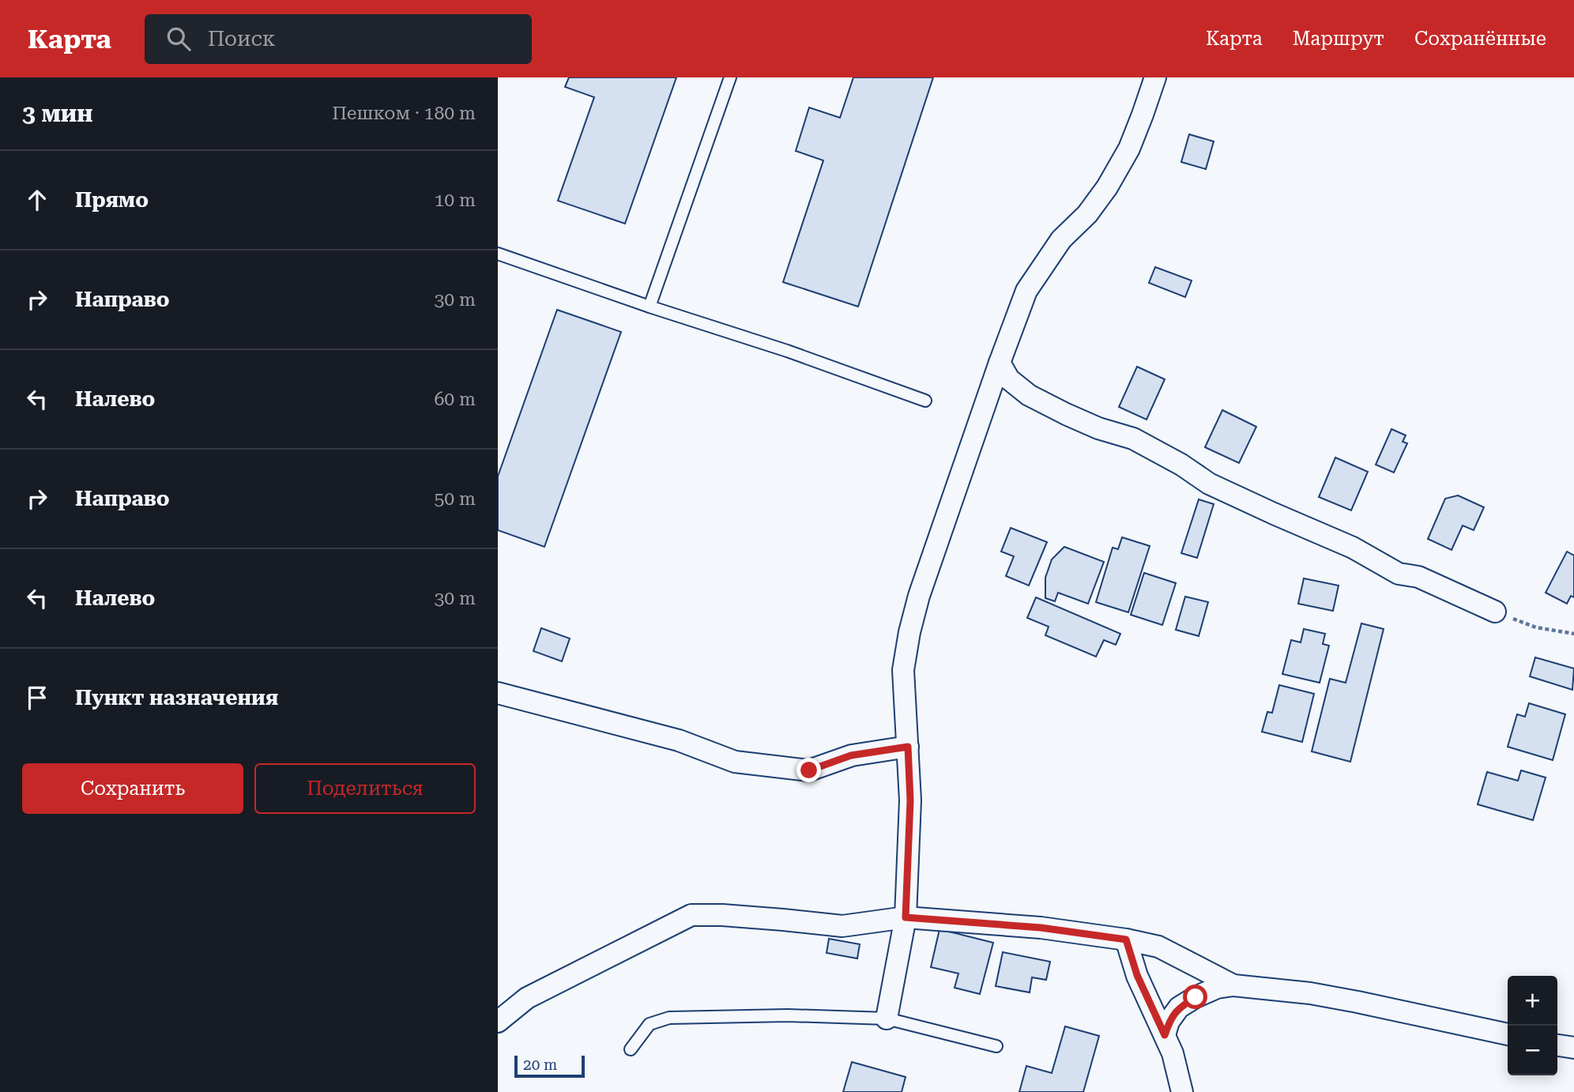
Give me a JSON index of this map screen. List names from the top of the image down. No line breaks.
{"scale_bar":"20 m","page":{"header":"Карта","search":"Поиск","nav":["Карта","Маршрут","Сохранённые"],"heading":["3 мин","Пешком · 180 m"],"list":[["Прямо","10 m"],["Направо","30 m"],["Налево","60 m"],["Направо","50 m"],["Налево","30 m"],"Пункт назначения"],"buttons":["Сохранить","Поделиться"],"map_buttons":["+","−"],"scale":"20 m"}}
